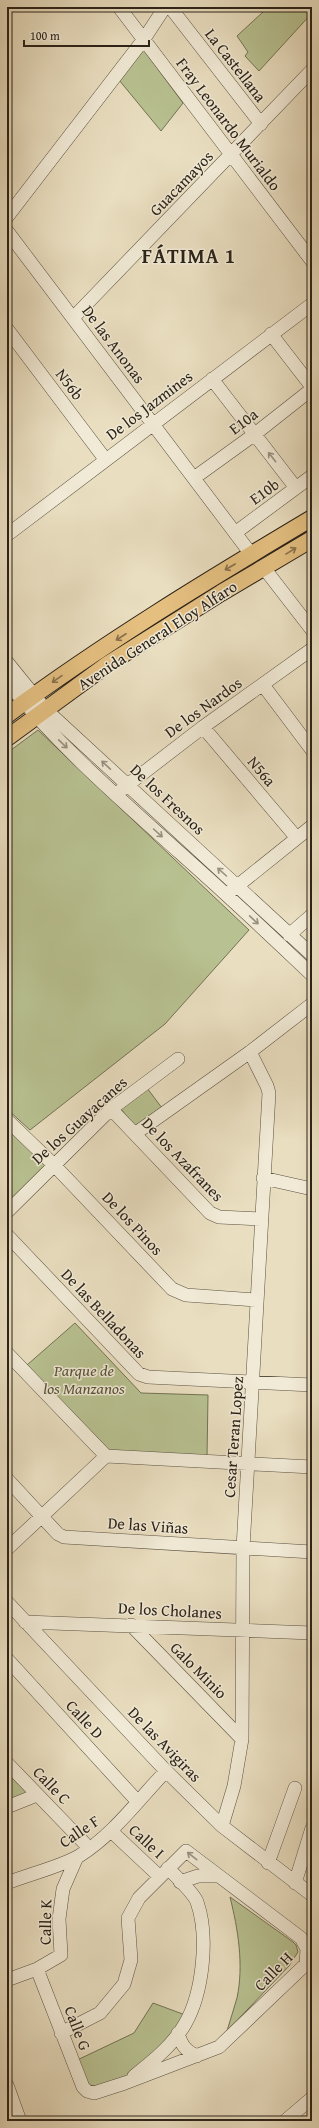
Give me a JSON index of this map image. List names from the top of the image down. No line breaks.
{"streets":{"main road":["Avenida General Eloy Alfaro"],"street":["La Castellana","Fray Leonardo Murialdo","Guacamayos","De las Anonas","N56b","De los Jazmines","E10a","E10b","De los Nardos","N56a","De los Fresnos","De los Guayacanes","De los Azafranes","De los Pinos","De las Belladonas","Cesar Teran Lopez","De las Viñas","De los Cholanes","Galo Minio","Calle D","De las Avigiras","Calle C","Calle F","Calle I","Calle K","Calle H","Calle G"]},"crossings":[["La Castellana","Guacamayos"],["Fray Leonardo Murialdo","Guacamayos"],["Guacamayos","De las Anonas"],["De las Anonas","De los Jazmines"],["De las Anonas","E10a"],["De las Anonas","E10b"],["De las Anonas","Avenida General Eloy Alfaro"],["N56b","De los Jazmines"],["Avenida General Eloy Alfaro","De los Fresnos"],["De los Nardos","N56a"],["De los Nardos","De los Fresnos"],["De los Guayacanes","De los Azafranes"],["De los Guayacanes","De los Pinos"],["De los Azafranes","Cesar Teran Lopez"],["De los Pinos","Cesar Teran Lopez"],["De las Belladonas","Cesar Teran Lopez"],["Cesar Teran Lopez","De las Viñas"],["Cesar Teran Lopez","De los Cholanes"],["Cesar Teran Lopez","Galo Minio"],["Cesar Teran Lopez","De las Avigiras"],["De los Cholanes","Galo Minio"],["De los Cholanes","De las Avigiras"],["Calle D","Calle F"],["De las Avigiras","Calle F"],["Calle C","Calle F"],["Calle F","Calle I"],["Calle F","Calle K"],["Calle I","Calle H"],["Calle K","Calle G"],["Calle H","Calle G"]],"districts":["FÁTIMA 1"],"parks":["Parque de los Manzanos"],"scale_bar":"100 m"}
